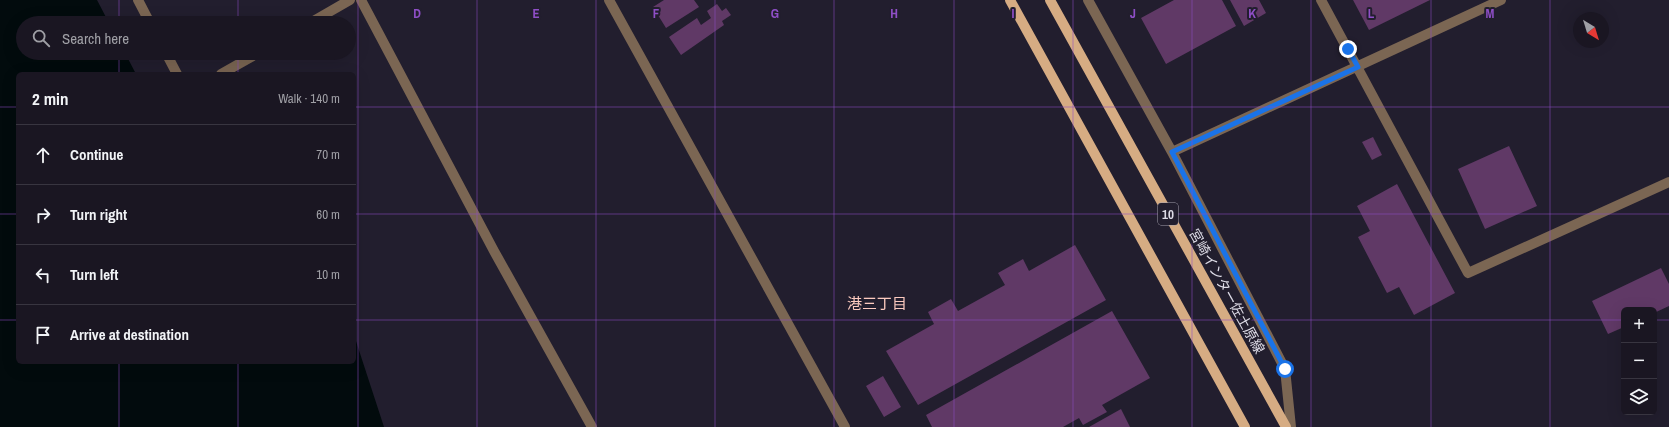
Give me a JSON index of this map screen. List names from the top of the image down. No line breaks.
{"streets":{"main road":["10","宮崎インター佐土原線"]},"districts":["港三丁目"],"north":"bottom right","page":{"search":"Search here","heading":["2 min","Walk · 140 m"],"list":[["Continue","70 m"],["Turn right","60 m"],["Turn left","10 m"],"Arrive at destination"],"map_buttons":["+","−"]},"grid":{"columns":["D","E","F","G","H","I","J","K","L","M"]}}
